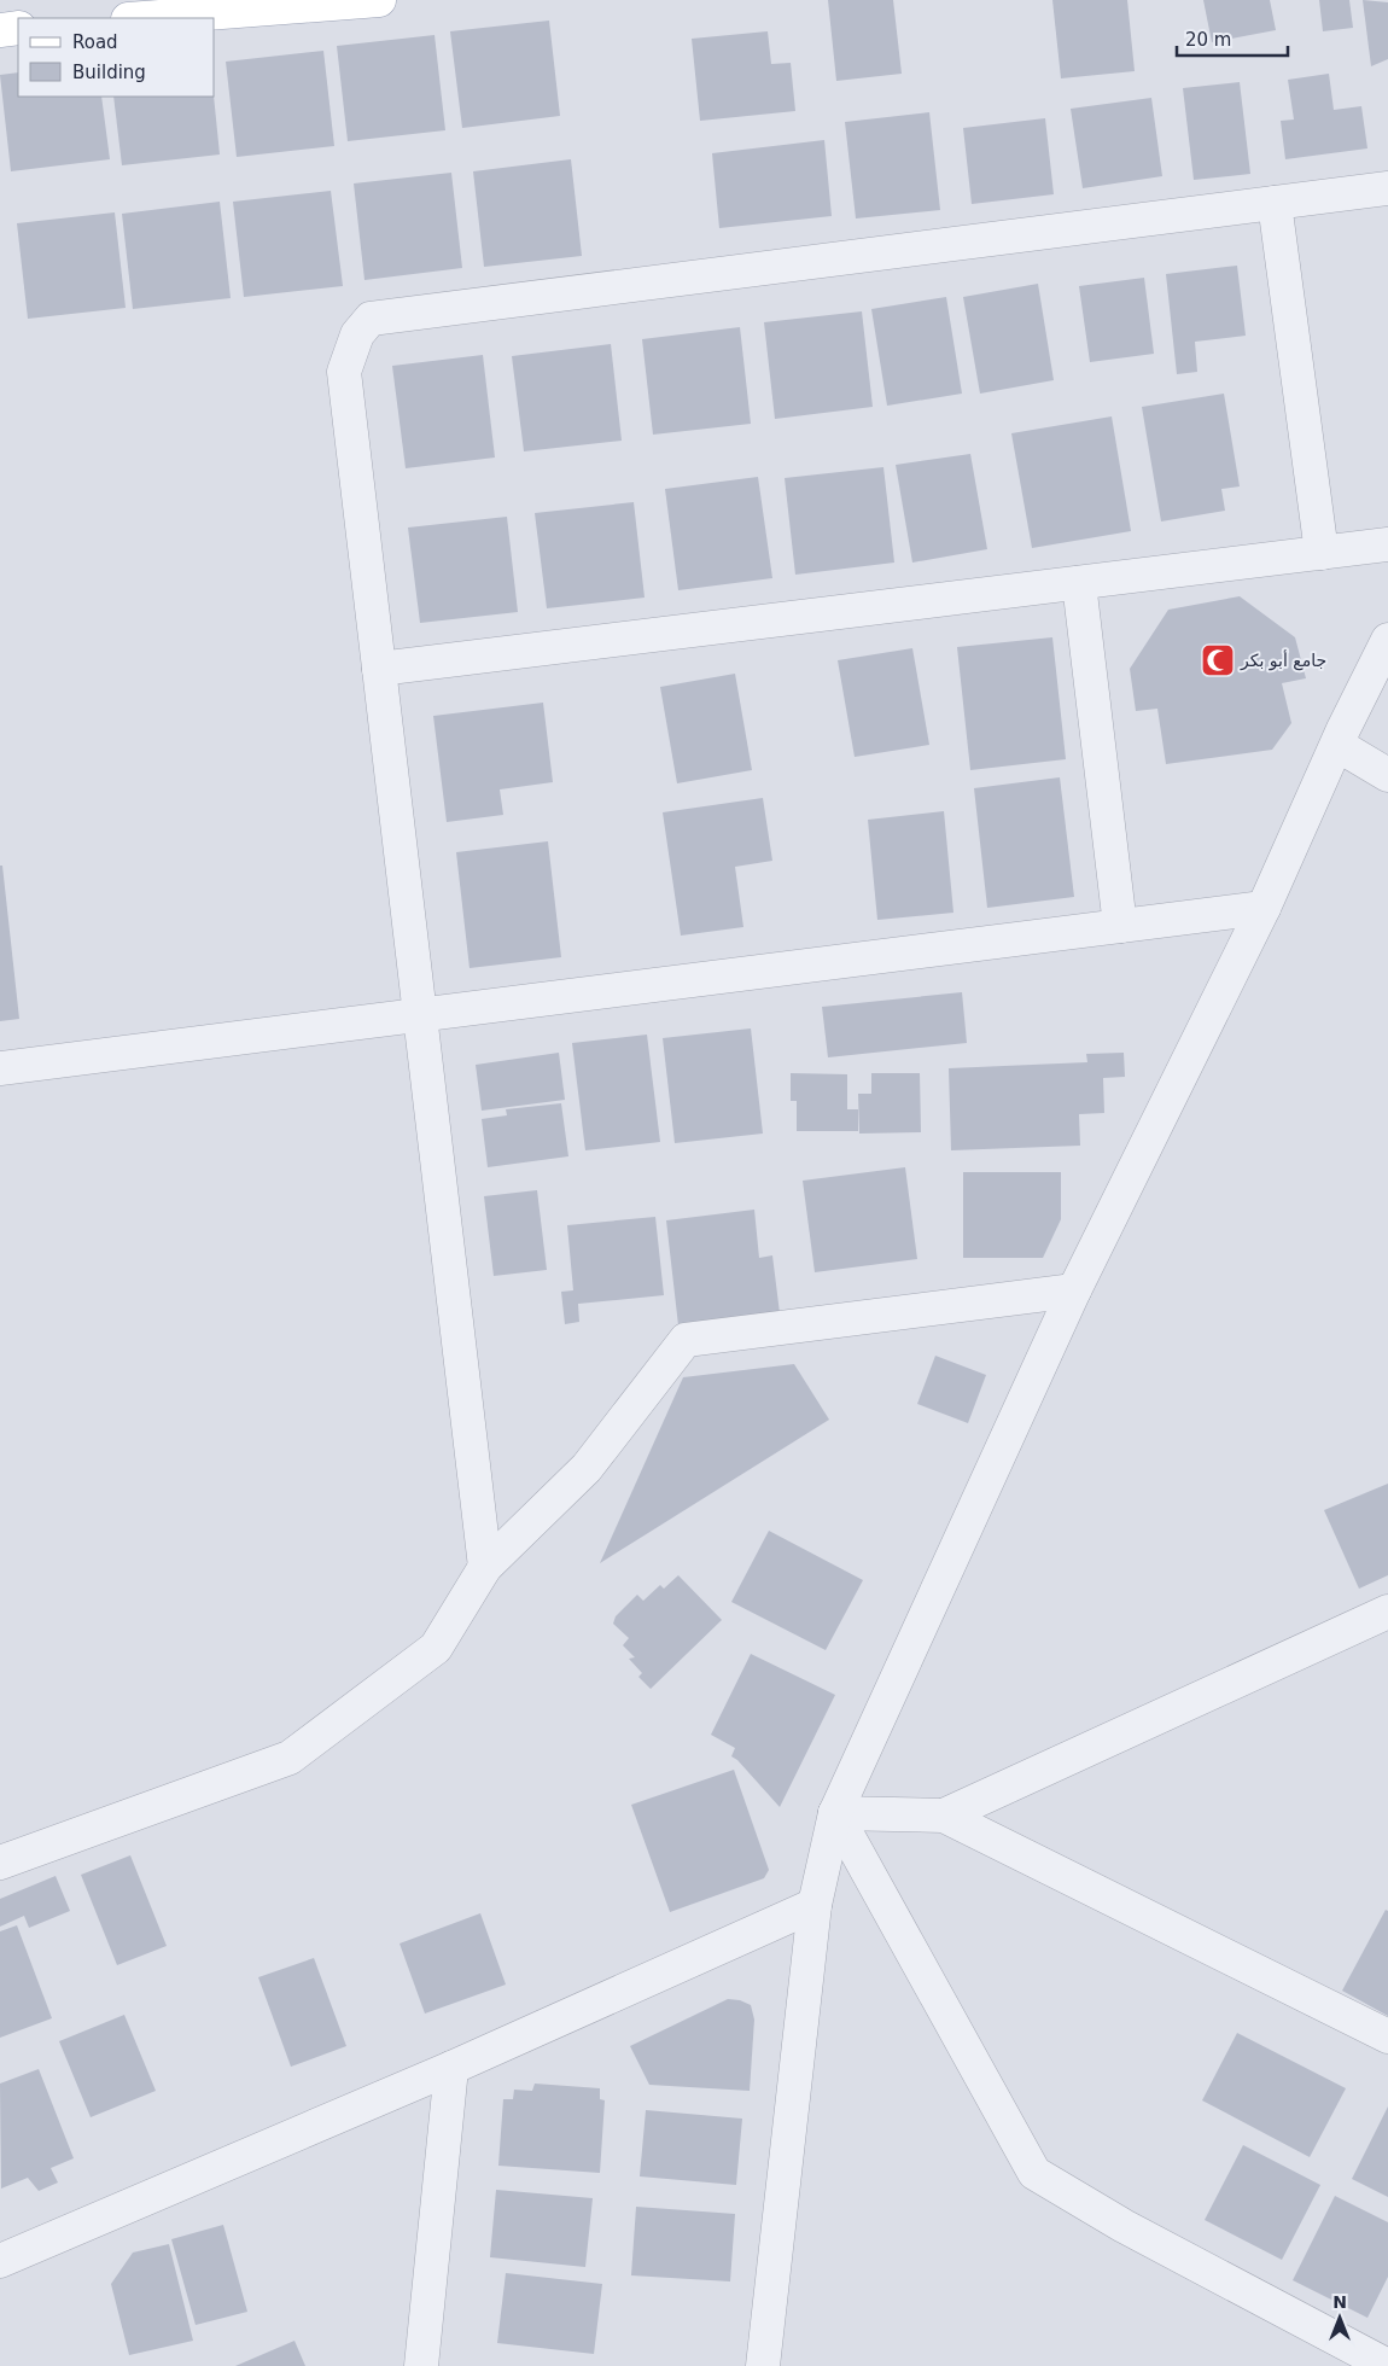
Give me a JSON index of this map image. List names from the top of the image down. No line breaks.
{"places":{"mosque":["جامع أبو بكر"]},"legend":["Road","Building"],"scale_bar":"20 m","north":"top"}
